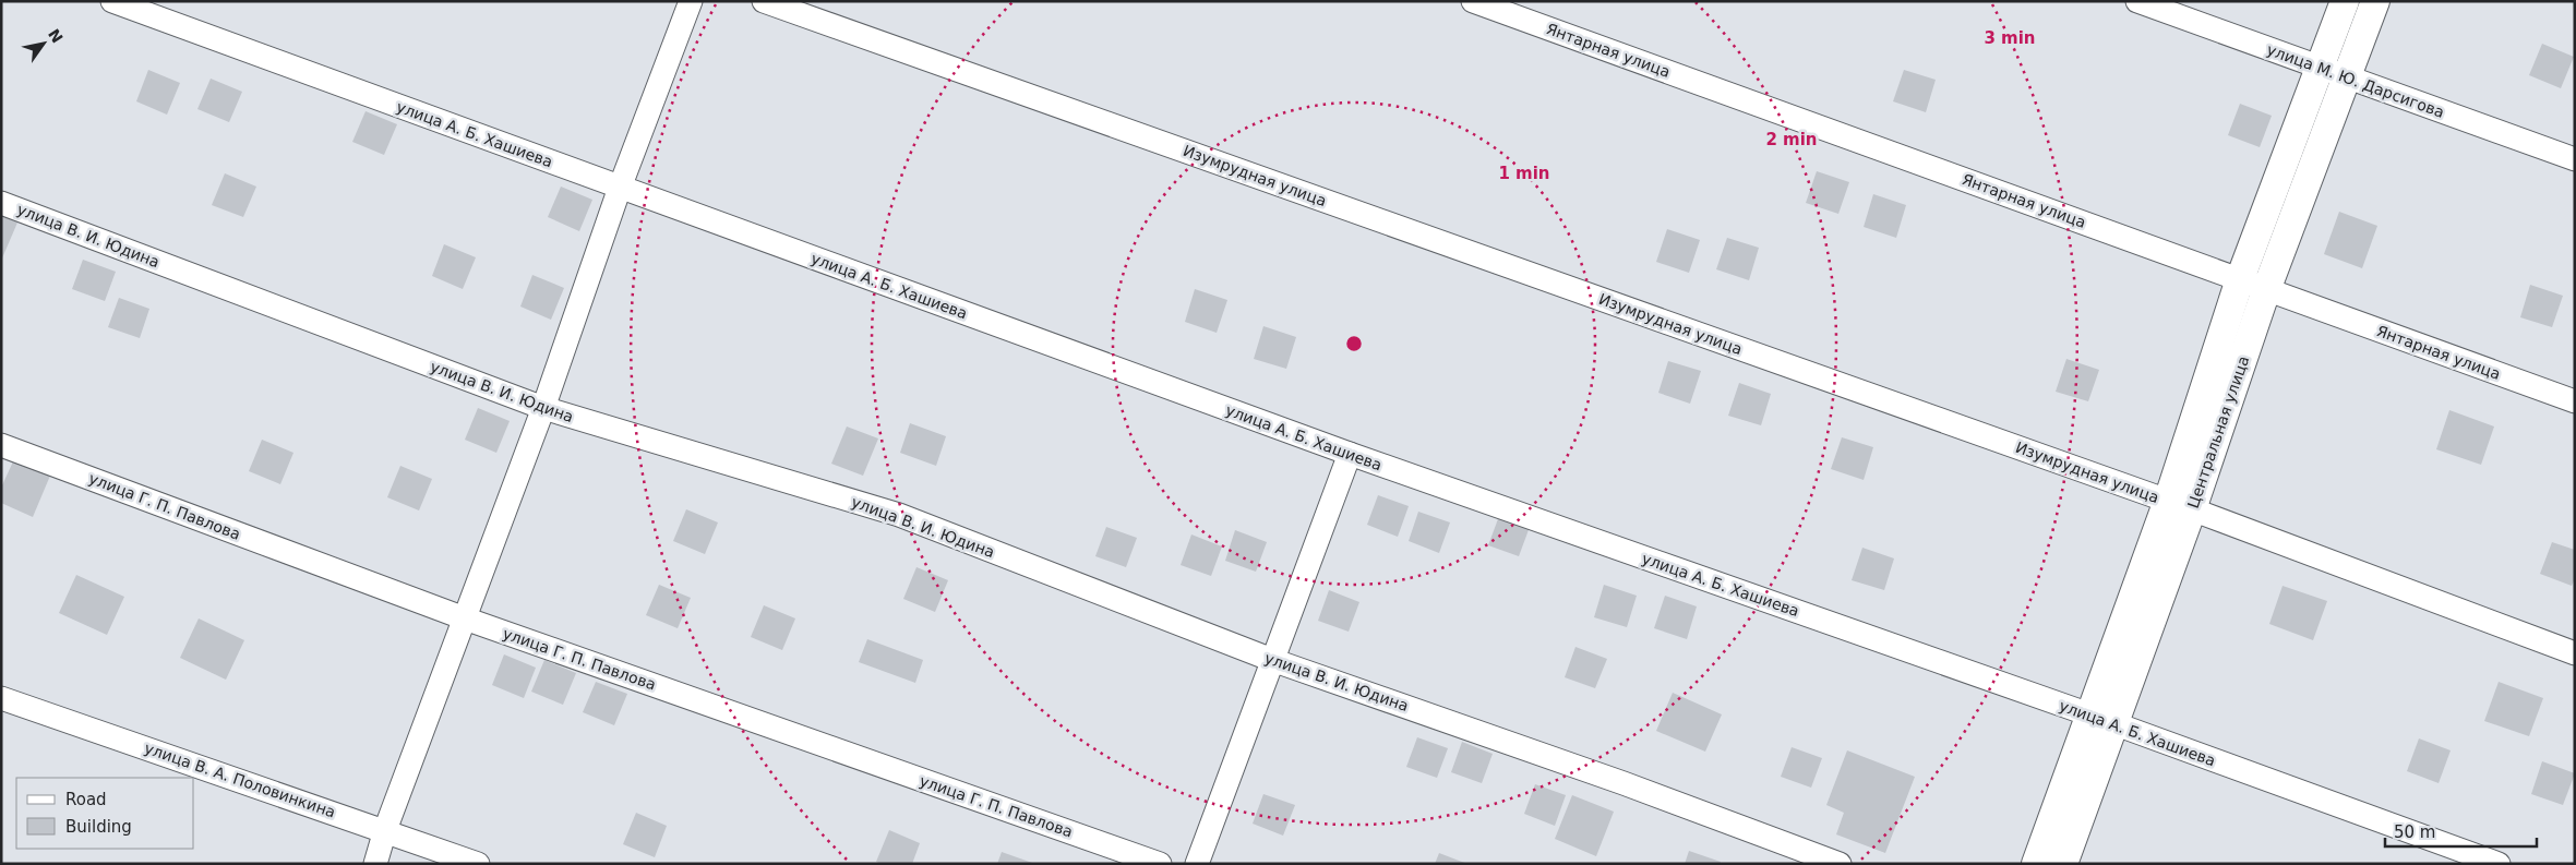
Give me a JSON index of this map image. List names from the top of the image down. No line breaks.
{"streets":{"street":["Янтарная улица","улица М. Ю. Дарсигова","улица А. Б. Хашиева","Изумрудная улица","улица В. И. Юдина","Центральная улица","улица Г. П. Павлова","улица В. А. Половинкина"]},"crossings":[["Янтарная улица","Центральная улица"],["улица М. Ю. Дарсигова","Центральная улица"],["Изумрудная улица","Центральная улица"]],"legend":["Road","Building"],"scale_bar":"50 m","north":"top right","rings":["3 min","2 min","1 min"]}
